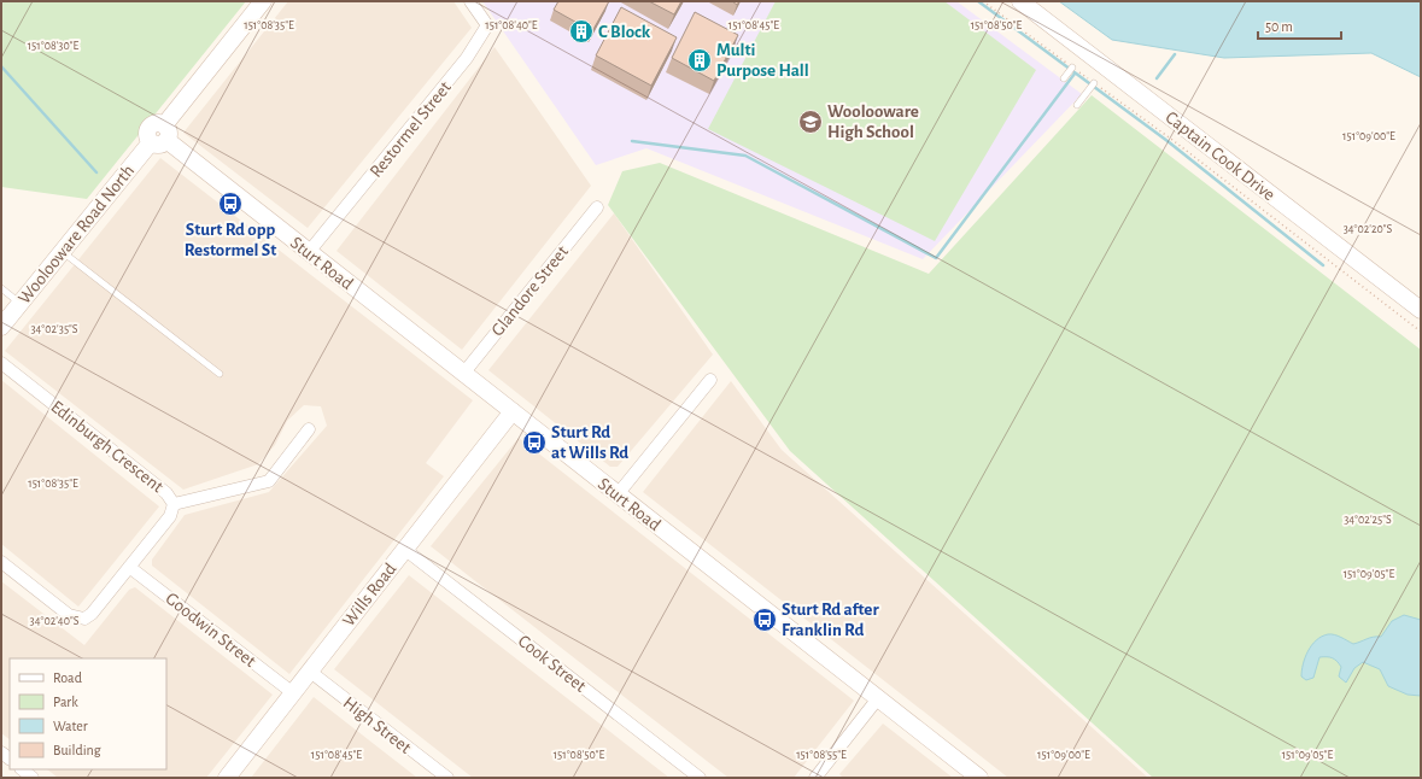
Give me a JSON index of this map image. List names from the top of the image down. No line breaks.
{"streets":{"street":["Restormel Street","Captain Cook Drive","Woolooware Road North","Sturt Road","Glandore Street","Edinburgh Crescent","Wills Road","Goodwin Street","Cook Street","High Street"]},"crossings":[["Restormel Street","Sturt Road"],["Woolooware Road North","Sturt Road"],["Sturt Road","Glandore Street"],["Sturt Road","Wills Road"],["Edinburgh Crescent","Goodwin Street"],["Wills Road","Goodwin Street"],["Wills Road","Cook Street"],["Wills Road","High Street"]],"places":{"building":["C Block","Multi Purpose Hall"],"school or university":["Woolooware High School"],"bus stop":["Sturt Rd opp Restormel St","Sturt Rd at Wills Rd","Sturt Rd after Franklin Rd"]},"legend":["Road","Park","Water","Building"],"scale_bar":"50 m","coordinates":["151°08'35\"E","151°08'40\"E","151°08'45\"E","151°08'50\"E","151°08'30\"E","151°09'00\"E","34°02'20\"S","34°02'35\"S","34°02'25\"S","151°09'05\"E","34°02'40\"S","151°08'55\"E"]}
